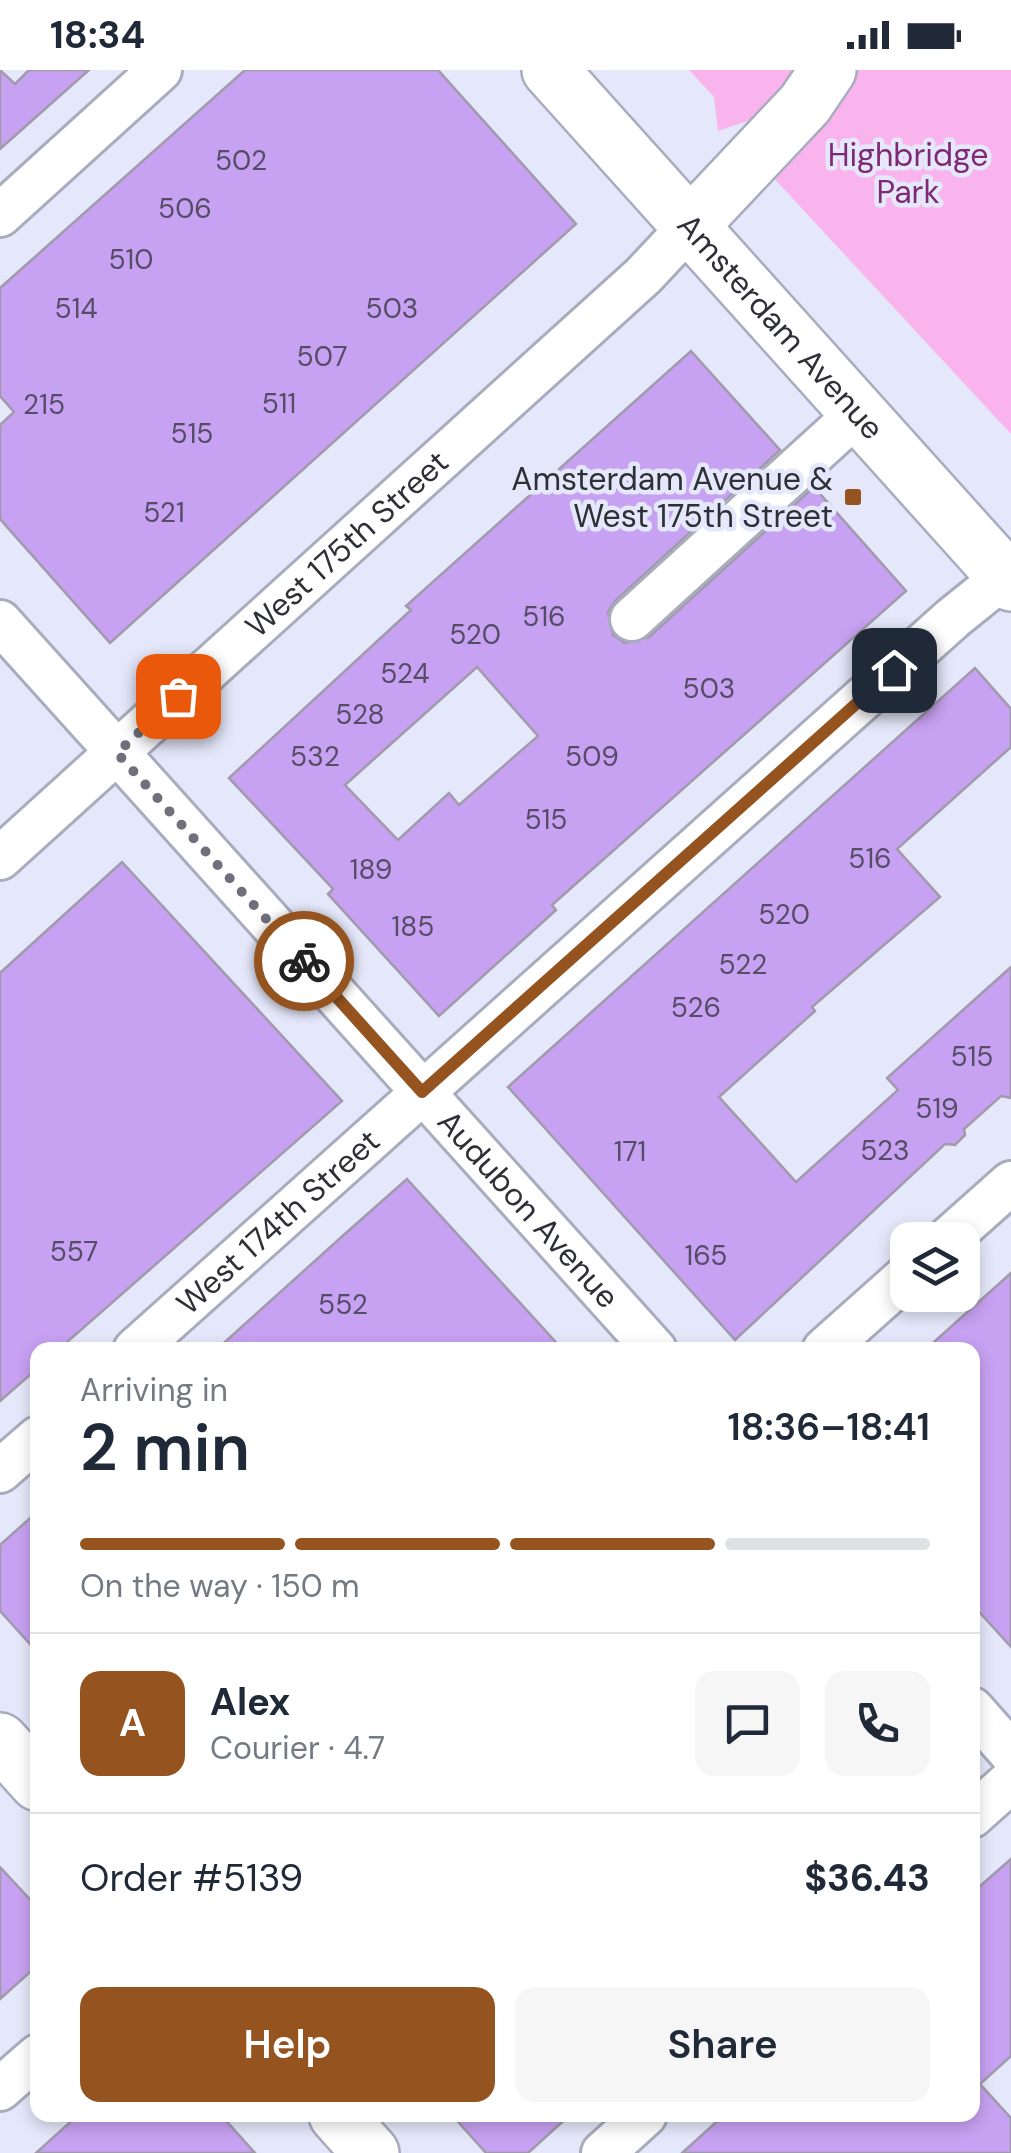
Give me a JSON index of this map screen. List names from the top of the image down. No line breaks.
{"streets":{"main road":["Amsterdam Avenue"],"street":["West 175th Street","Audubon Avenue","West 174th Street"]},"crossings":[["Amsterdam Avenue","West 175th Street"],["Amsterdam Avenue","West 174th Street"],["West 175th Street","Audubon Avenue"],["Audubon Avenue","West 174th Street"]],"parks":["Highbridge Park"],"places":{"transit":["Amsterdam Avenue & West 175th Street"]},"house_numbers":["502","506","510","514","503","507","511","215","515","521","516","520","524","503","528","532","509","515","516","189","520","185","522","526","515","519","523","171","557","165","552"],"page":{"status":"18:34","heading":["2 min","Arriving in","18:36–18:41"],"panel":["Alex","Courier · 4.7","Order #5139","$36.43"],"bar":"On the way · 150 m","round":"A","buttons":["Help","Share"]}}
